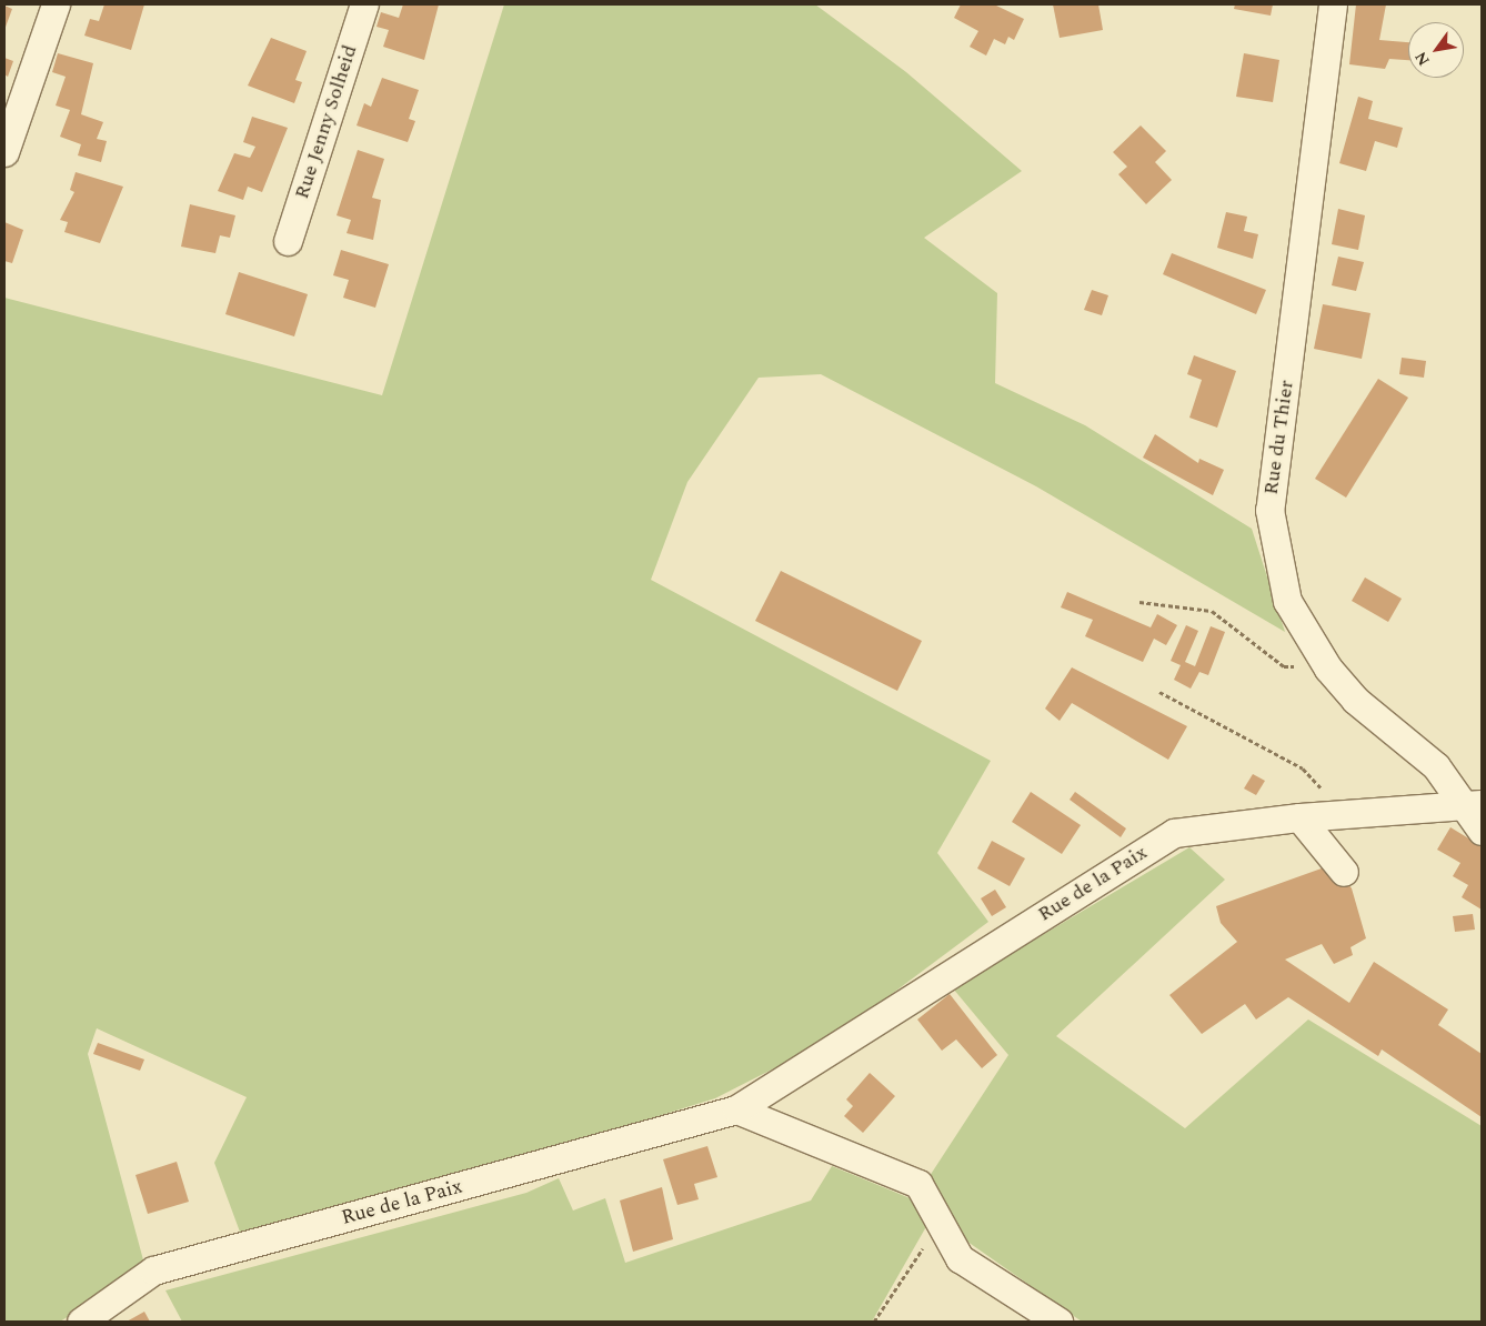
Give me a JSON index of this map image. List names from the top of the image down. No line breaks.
{"streets":{"street":["Rue Jenny Solheid","Rue du Thier","Rue de la Paix"]},"crossings":[["Rue du Thier","Rue de la Paix"]],"north":"bottom left"}
